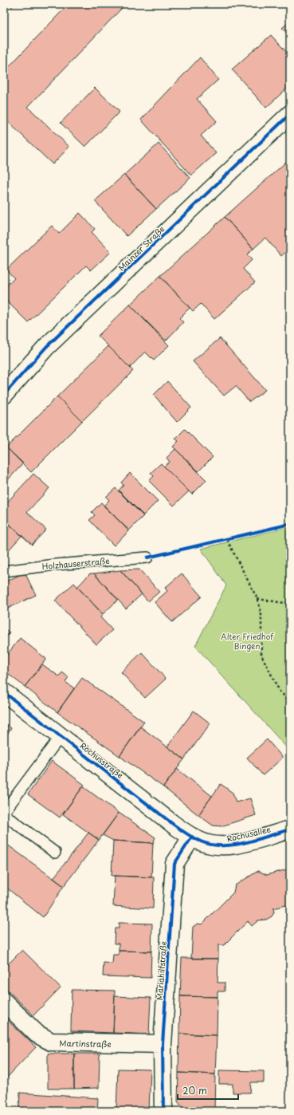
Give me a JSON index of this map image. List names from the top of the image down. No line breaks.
{"streets":{"street":["Mainzer Straße","Rochusstraße","Rochusallee","Mariahilfstraße","Martinstraße"],"lane":["Holzhauserstraße"]},"crossings":[["Rochusstraße","Rochusallee"],["Rochusstraße","Mariahilfstraße"],["Rochusallee","Mariahilfstraße"],["Mariahilfstraße","Martinstraße"]],"parks":["Alter Friedhof Bingen"],"scale_bar":"20 m"}
